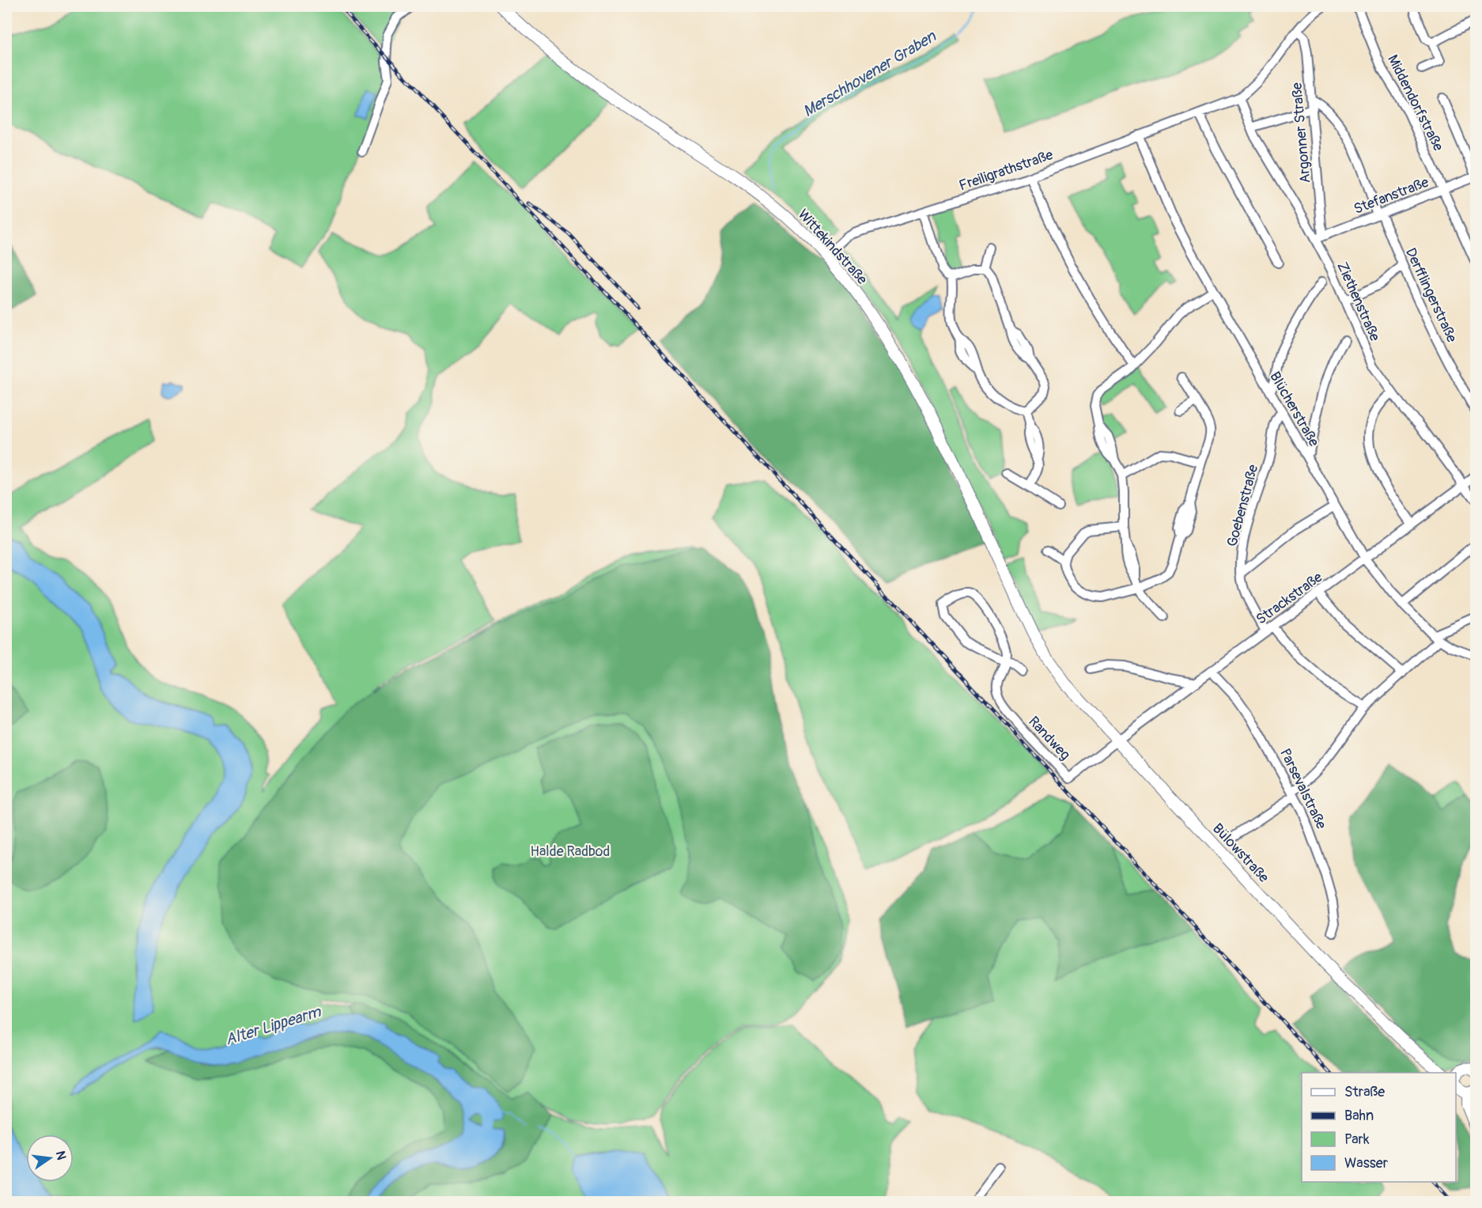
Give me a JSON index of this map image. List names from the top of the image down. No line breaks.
{"streets":{"main road":["Wittekindstraße","Bülowstraße"],"street":["Middendorfstraße","Argonner Straße","Freiligrathstraße","Stefanstraße","Derfflingerstraße","Ziethenstraße","Blücherstraße","Goebenstraße","Strackstraße","Randweg","Parsevalstraße"]},"crossings":[["Middendorfstraße","Stefanstraße"],["Argonner Straße","Freiligrathstraße"],["Argonner Straße","Stefanstraße"],["Argonner Straße","Derfflingerstraße"],["Argonner Straße","Ziethenstraße"],["Freiligrathstraße","Wittekindstraße"],["Freiligrathstraße","Ziethenstraße"],["Freiligrathstraße","Blücherstraße"],["Stefanstraße","Derfflingerstraße"],["Stefanstraße","Ziethenstraße"],["Wittekindstraße","Bülowstraße"],["Ziethenstraße","Strackstraße"],["Blücherstraße","Goebenstraße"],["Blücherstraße","Strackstraße"],["Goebenstraße","Strackstraße"],["Strackstraße","Randweg"],["Strackstraße","Parsevalstraße"],["Strackstraße","Bülowstraße"],["Randweg","Bülowstraße"]],"water":["Merschhovener Graben","Alter Lippearm"],"parks":["Halde Radbod"],"legend":["Straße","Bahn","Park","Wasser"],"north":"right"}
